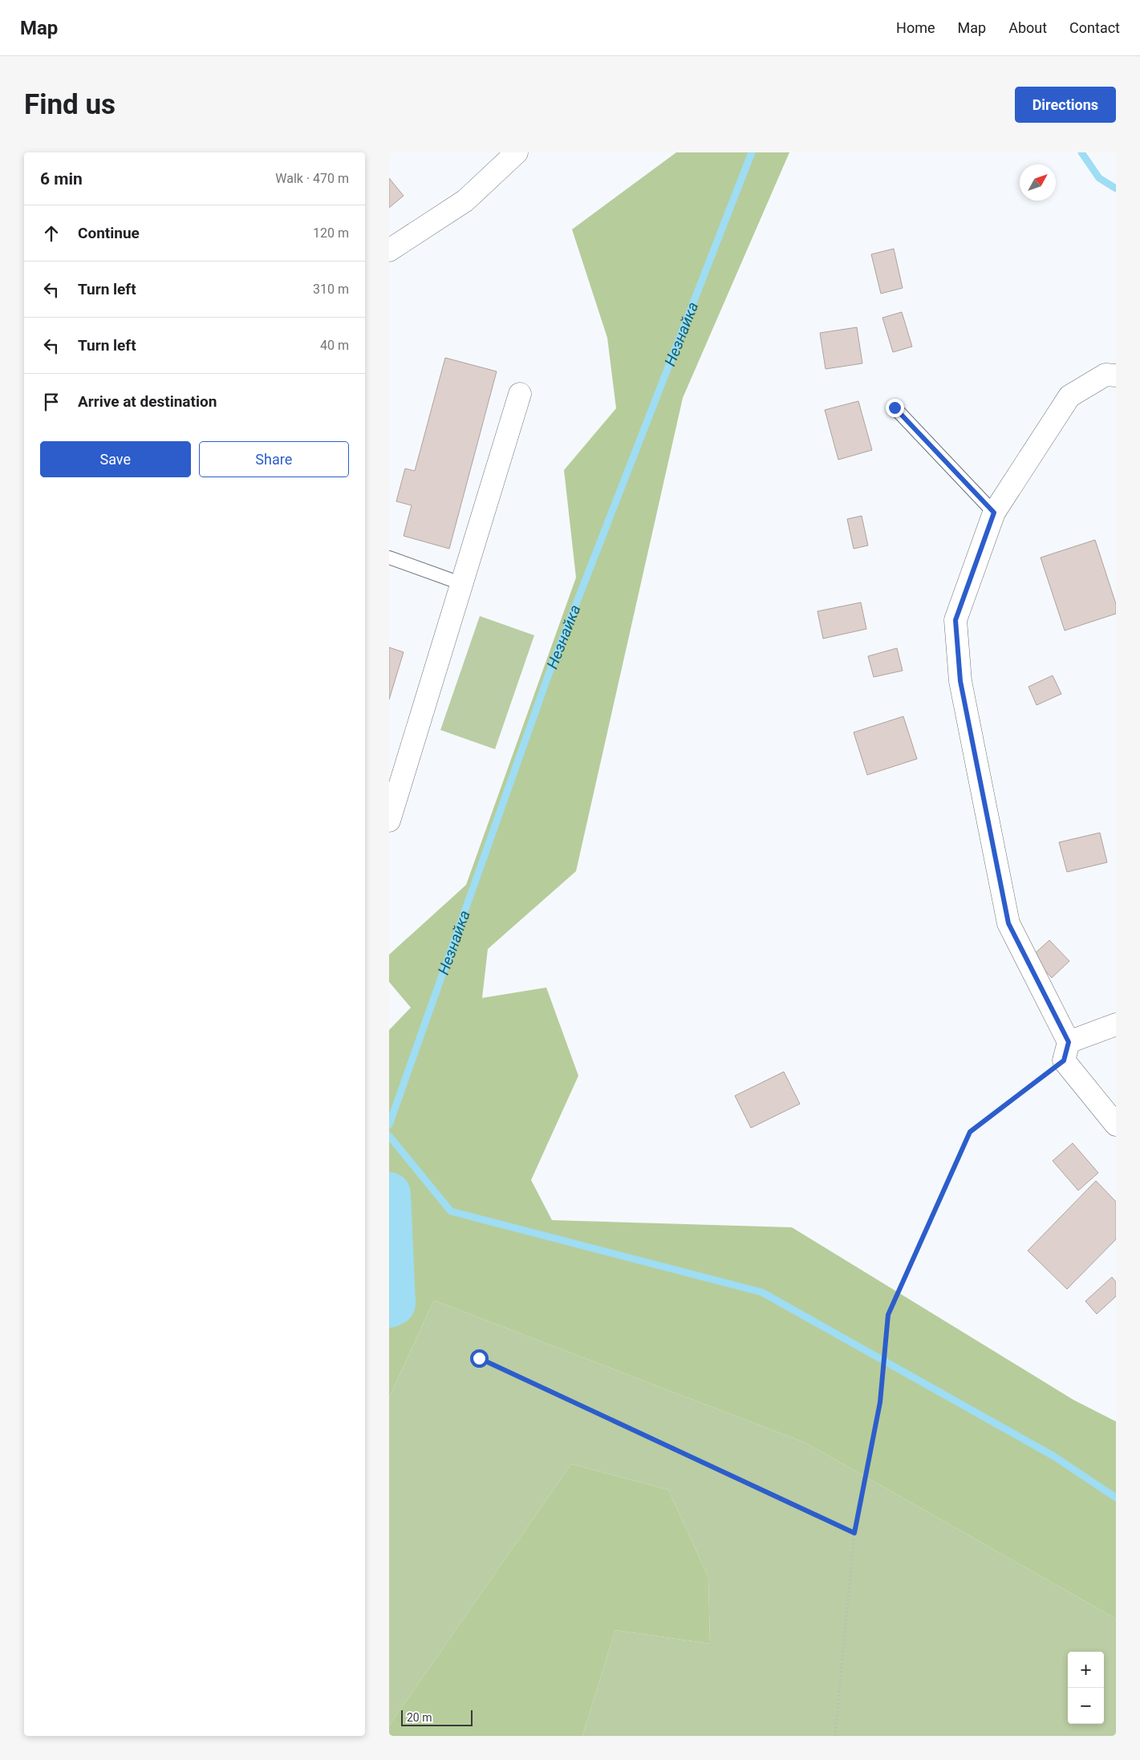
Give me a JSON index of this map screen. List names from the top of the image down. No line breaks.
{"water":["Незнайка"],"scale_bar":"20 m","north":"top right","page":{"header":"Map","nav":["Home","Map","About","Contact"],"buttons":["Directions",["Save","Share"]],"title":"Find us","heading":["6 min","Walk · 470 m"],"list":[["Continue","120 m"],["Turn left","310 m"],["Turn left","40 m"],"Arrive at destination"],"map_buttons":["+","−"],"scale":"20 m"}}
